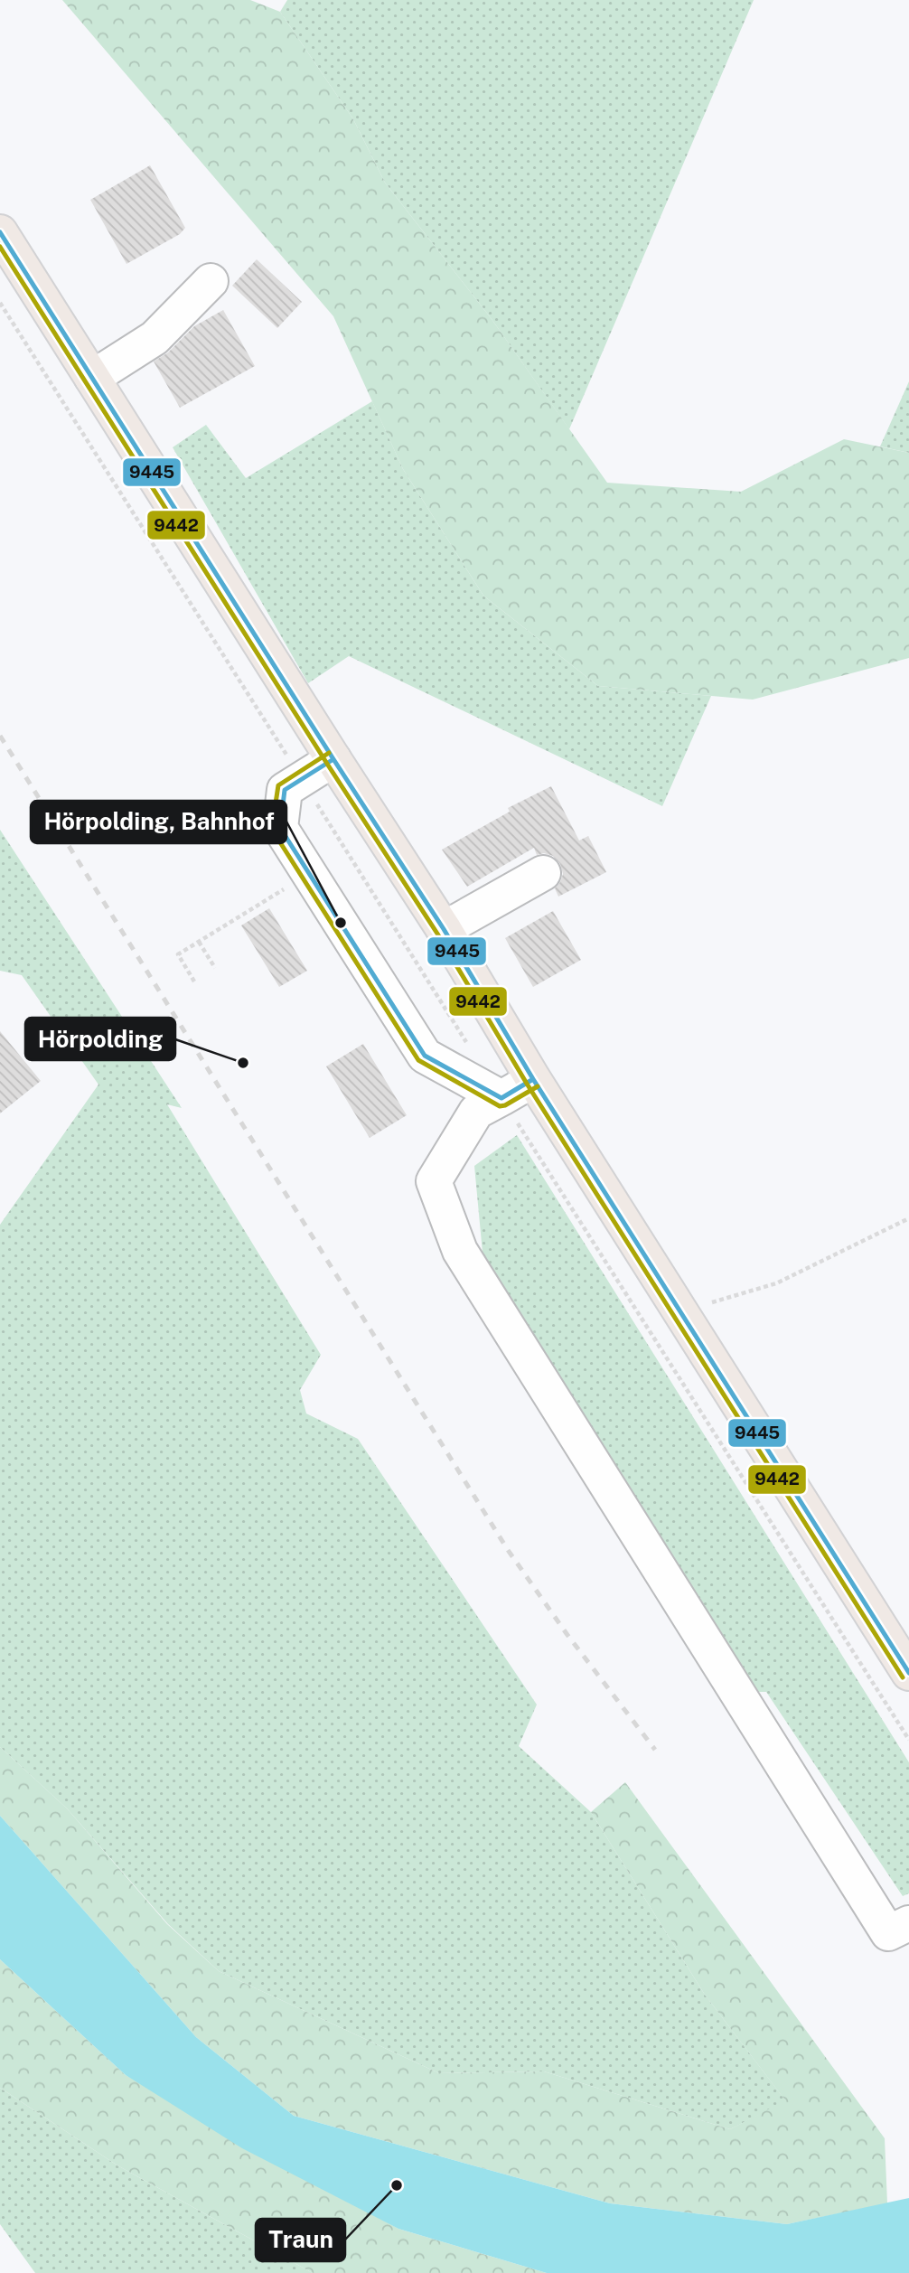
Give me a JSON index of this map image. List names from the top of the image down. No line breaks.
{"places":["Hörpolding, Bahnhof","Hörpolding","Traun"],"lines":["transit line 9445","transit line 9442"]}
